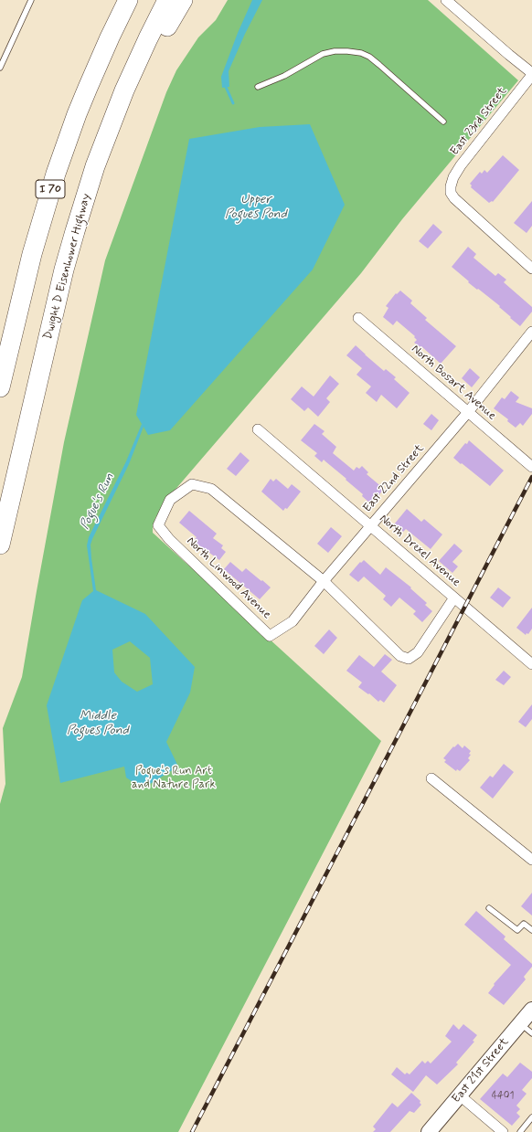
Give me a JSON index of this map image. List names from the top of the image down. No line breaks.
{"streets":{"highway":["I 70","Dwight D Eisenhower Highway"],"main road":["East 21st Street"],"street":["East 23rd Street","North Bosart Avenue","East 22nd Street","North Drexel Avenue","North Linwood Avenue"]},"crossings":[["North Bosart Avenue","East 22nd Street"],["East 22nd Street","North Drexel Avenue"],["East 22nd Street","North Linwood Avenue"]],"water":["Upper Pogues Pond","Pogue's Run","Middle Pogues Pond"],"parks":["Pogue's Run Art and Nature Park"],"house_numbers":["4401"]}
